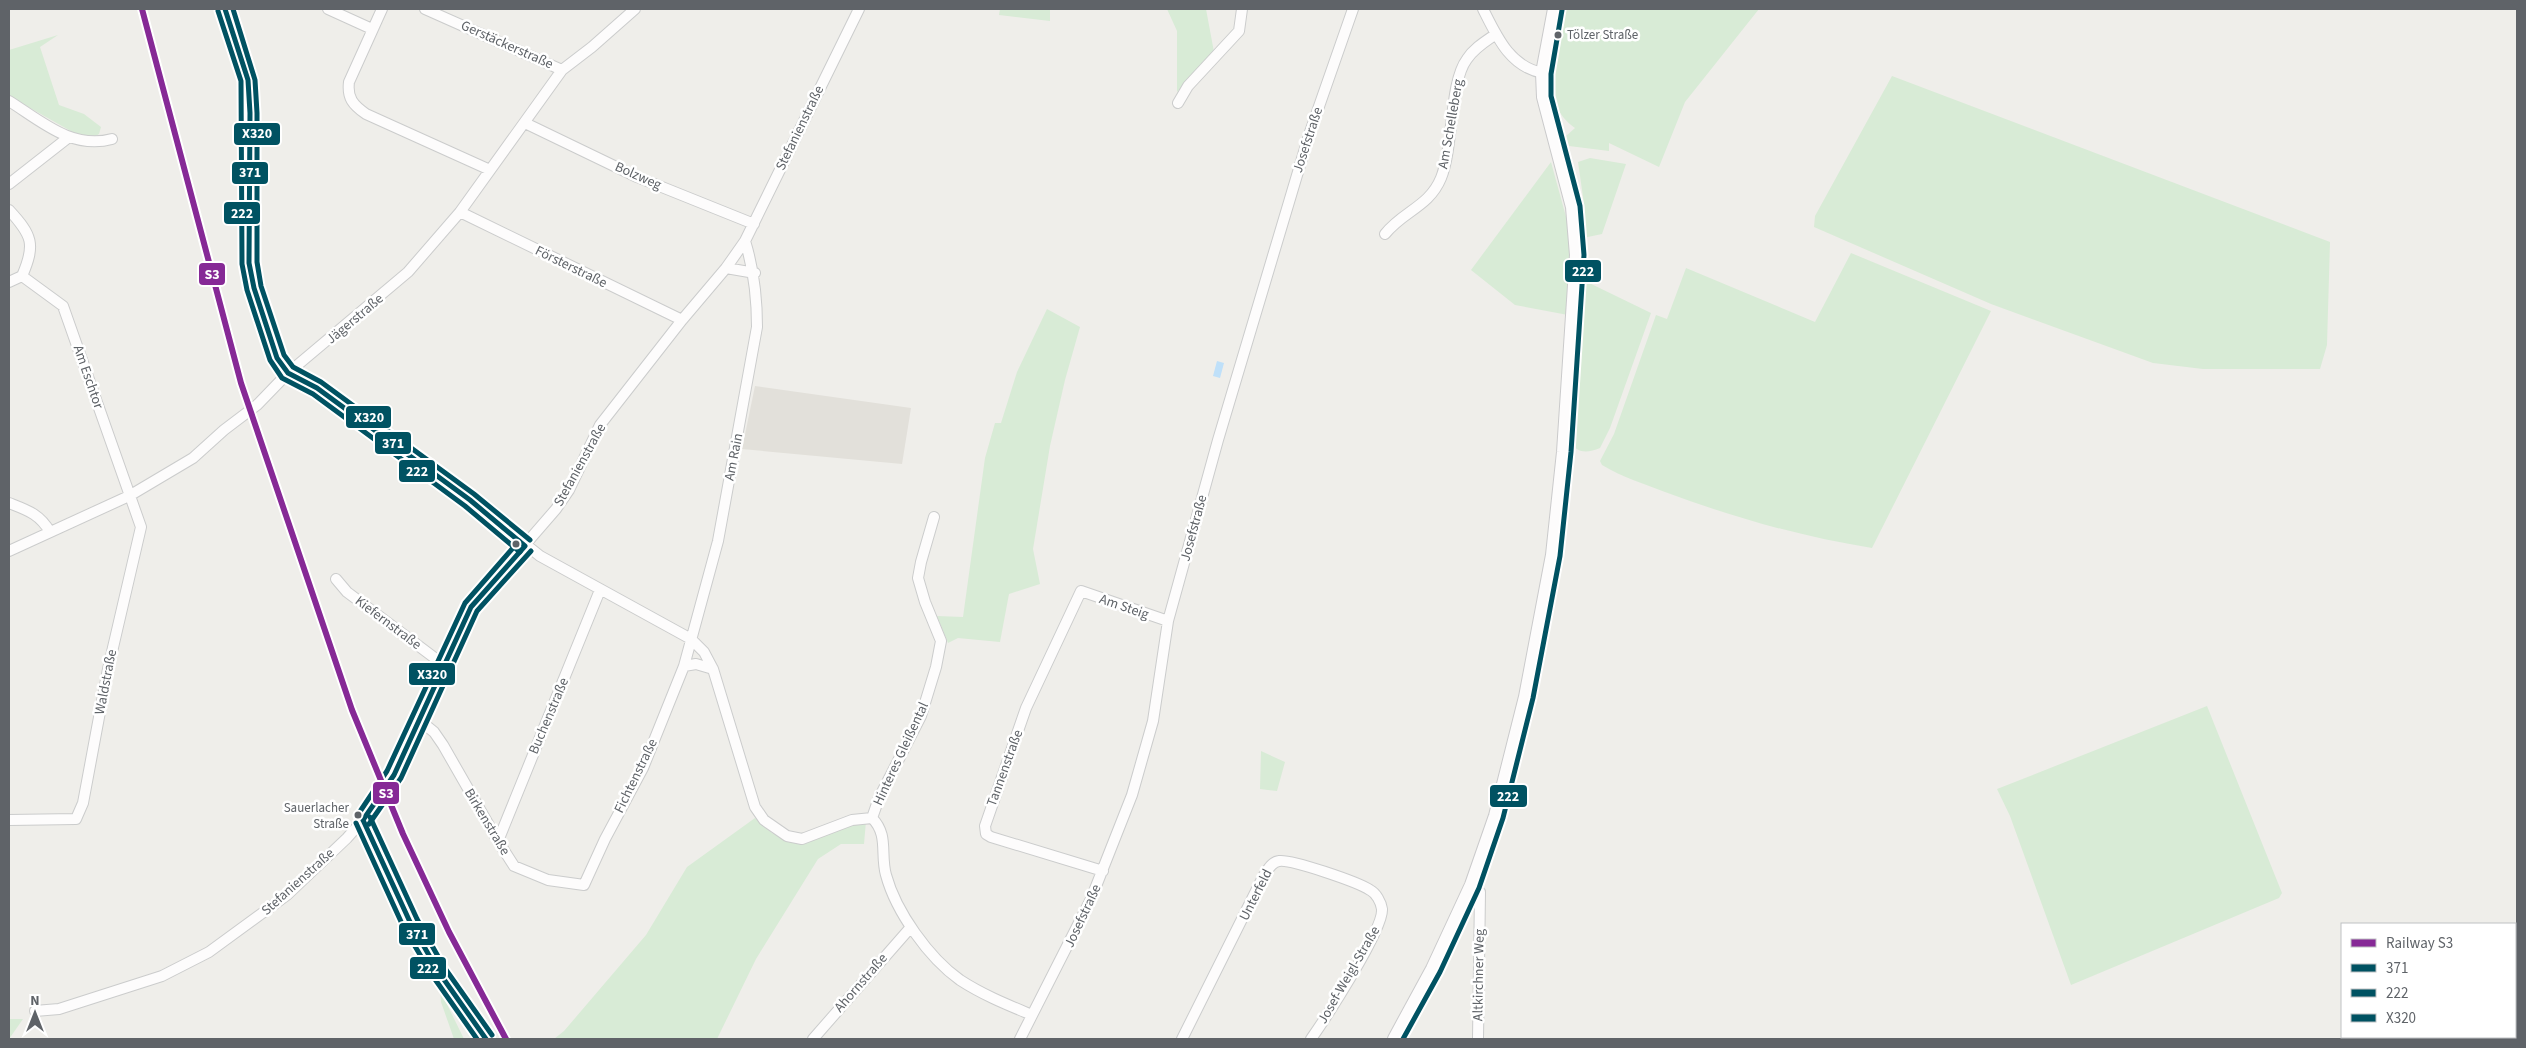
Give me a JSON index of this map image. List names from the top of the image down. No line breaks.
{"streets":{"street":["Gerstäckerstraße","Am Schelleberg","Stefanienstraße","Josefstraße","Bolzweg","Försterstraße","Jägerstraße","Am Eschtor","Am Rain","Am Steig","Kiefernstraße","Waldstraße","Buchenstraße","Hinteres Gleißental","Tannenstraße","Fichtenstraße","Birkenstraße","Unterfeld","Josef-Weigl-Straße","Altkirchner Weg","Ahornstraße"]},"crossings":[["Gerstäckerstraße","Jägerstraße"],["Stefanienstraße","Bolzweg"],["Stefanienstraße","Försterstraße"],["Stefanienstraße","Am Rain"],["Stefanienstraße","Kiefernstraße"],["Stefanienstraße","Birkenstraße"],["Josefstraße","Am Steig"],["Josefstraße","Tannenstraße"],["Bolzweg","Jägerstraße"],["Försterstraße","Jägerstraße"],["Jägerstraße","Am Eschtor"],["Jägerstraße","Waldstraße"],["Am Eschtor","Waldstraße"],["Am Rain","Fichtenstraße"],["Am Steig","Tannenstraße"],["Buchenstraße","Birkenstraße"],["Fichtenstraße","Birkenstraße"],["Unterfeld","Josef-Weigl-Straße"]],"places":["Tölzer Straße","Sauerlacher Straße"],"lines":["rail line S3","transit line 371","transit line X320","transit line 222"],"legend":["Railway S3","371","222","X320"],"north":"top"}
